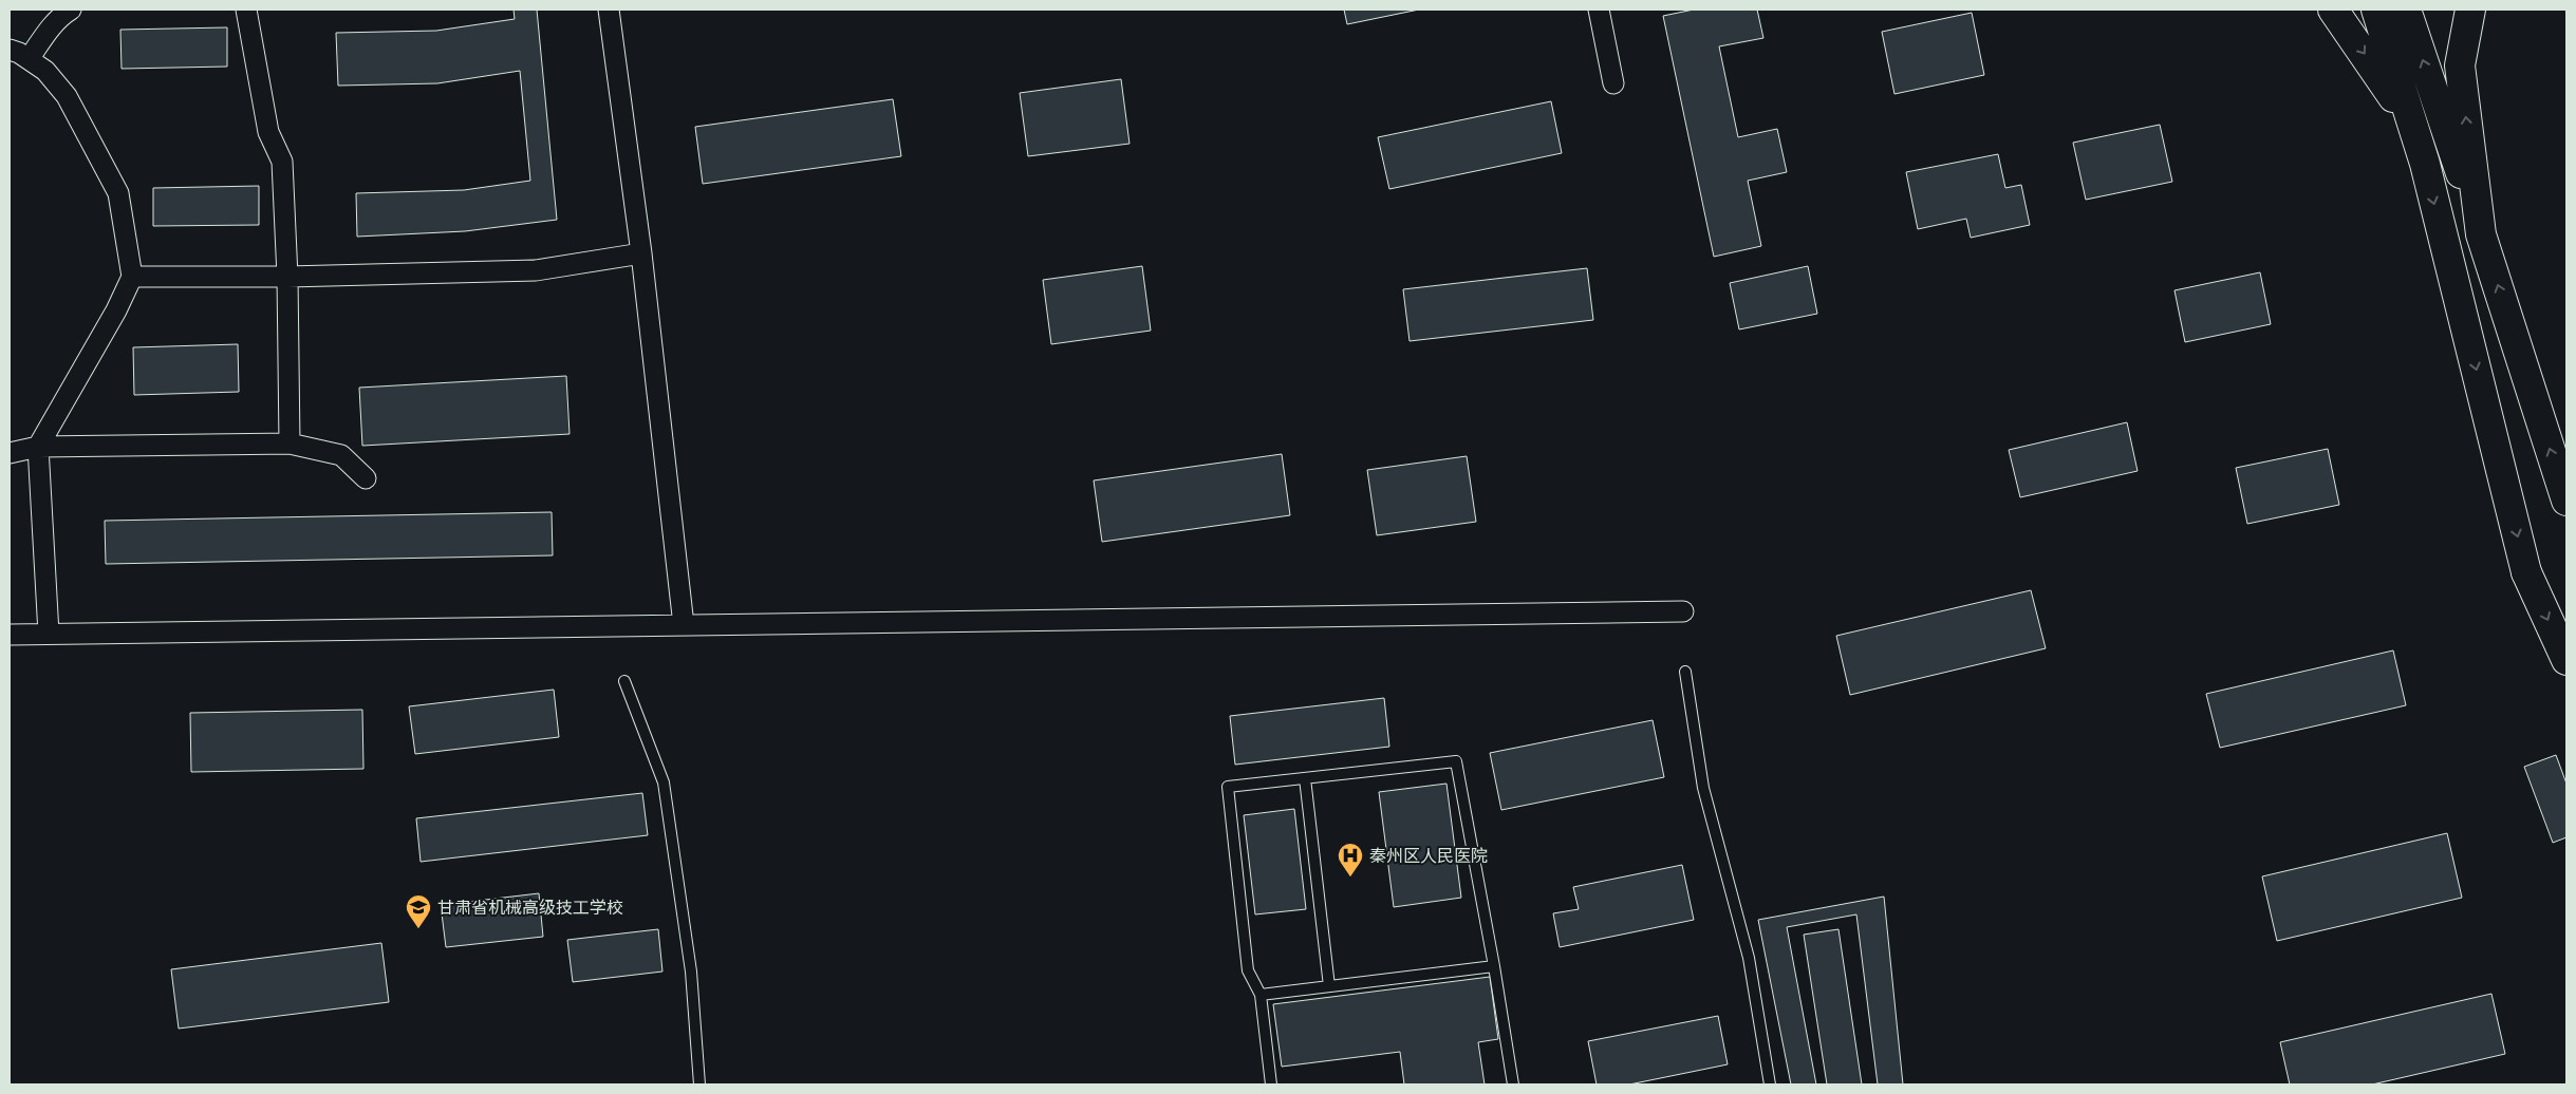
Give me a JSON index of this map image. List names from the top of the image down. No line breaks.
{"places":{"hospital":["秦州区人民医院"],"school or university":["甘肃省机械高级技工学校"]}}
